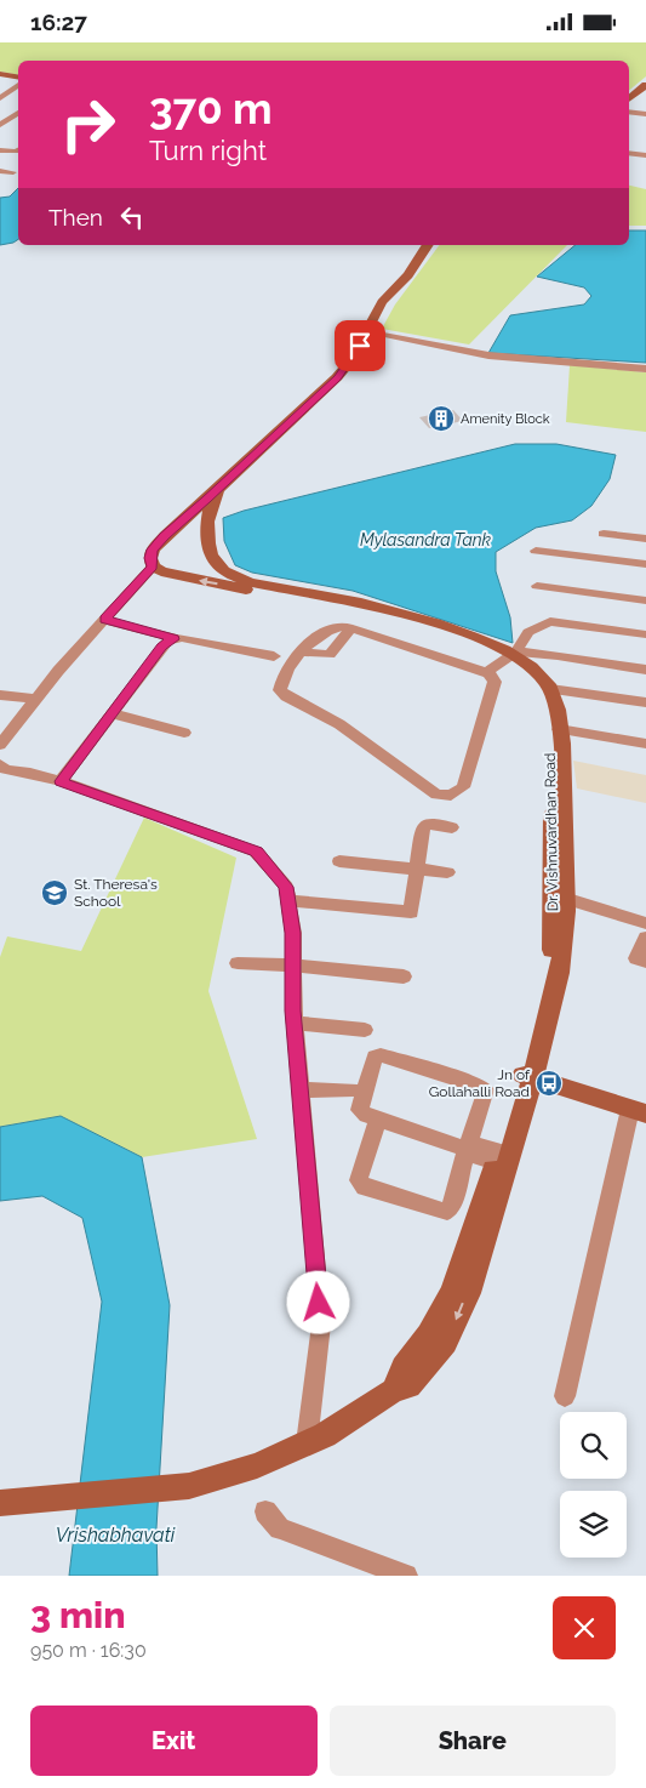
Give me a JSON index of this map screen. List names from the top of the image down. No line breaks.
{"streets":{"main road":["Dr. Vishnuvardhan Road"]},"water":["Mylasandra Tank","Vrishabhavati"],"places":{"building":["Amenity Block"],"school or university":["St. Theresa's School"],"bus stop":["Jn of Gollahalli Road"]},"page":{"status":"16:27","turn":["370 m","Turn right"],"then":"Then","heading":["3 min","950 m · 16:30"],"buttons":["Exit","Share"]}}
